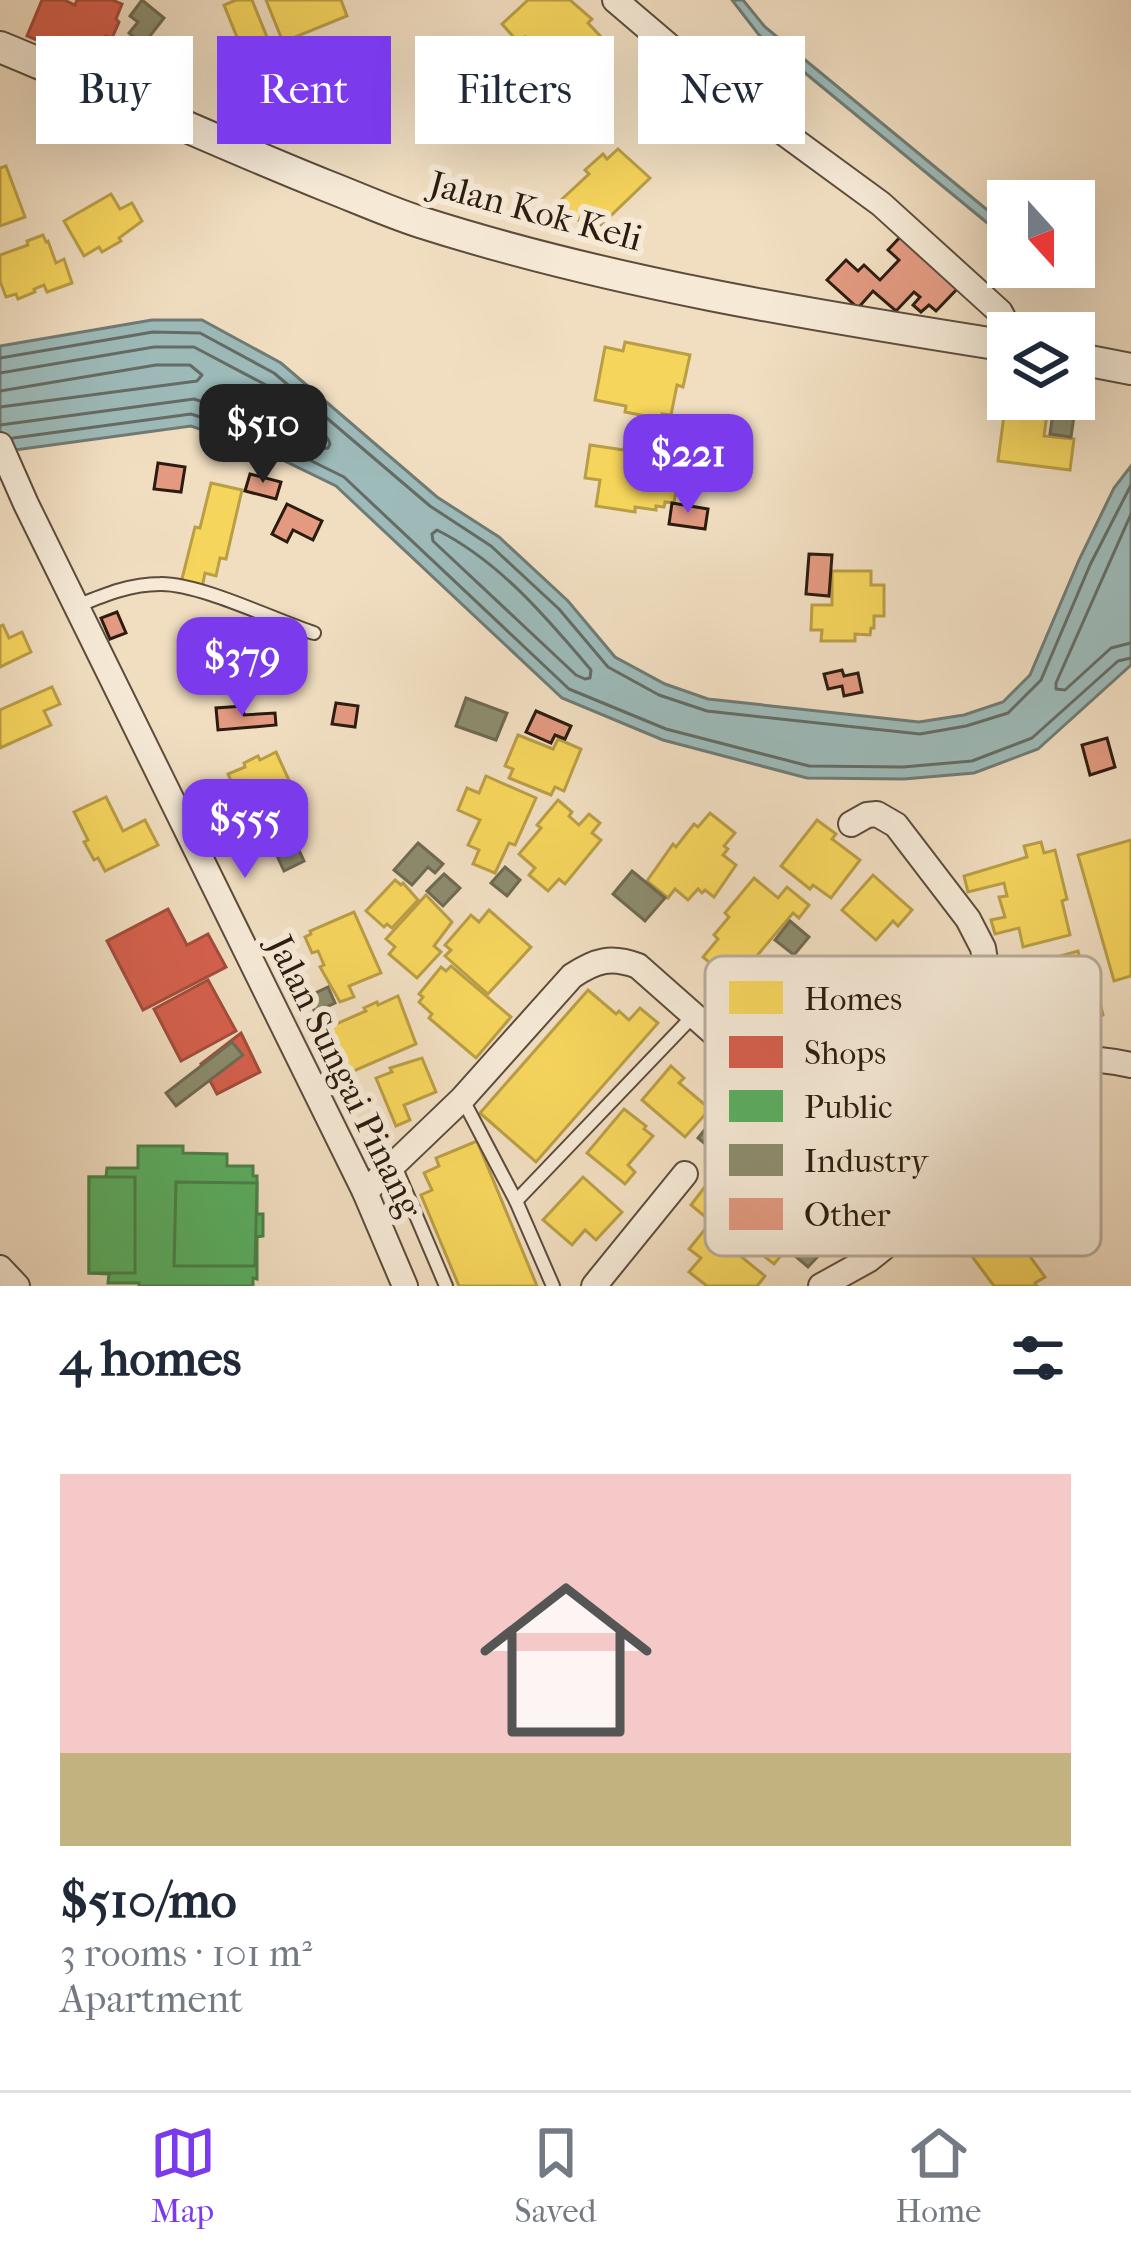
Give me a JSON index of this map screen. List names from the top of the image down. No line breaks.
{"streets":{"street":["Jalan Kok Keli","Jalan Sungai Pinang"]},"legend":["Homes","Shops","Public","Industry","Other"],"north":"bottom","page":{"chip":["Buy","Rent","Filters","New"],"price":["$510","$221","$379","$555"],"heading":"4 homes","list":[{"name":"$510/mo","note":"3 rooms · 101 m² · Apartment"}],"tabs":["Map","Saved","Home"]}}
